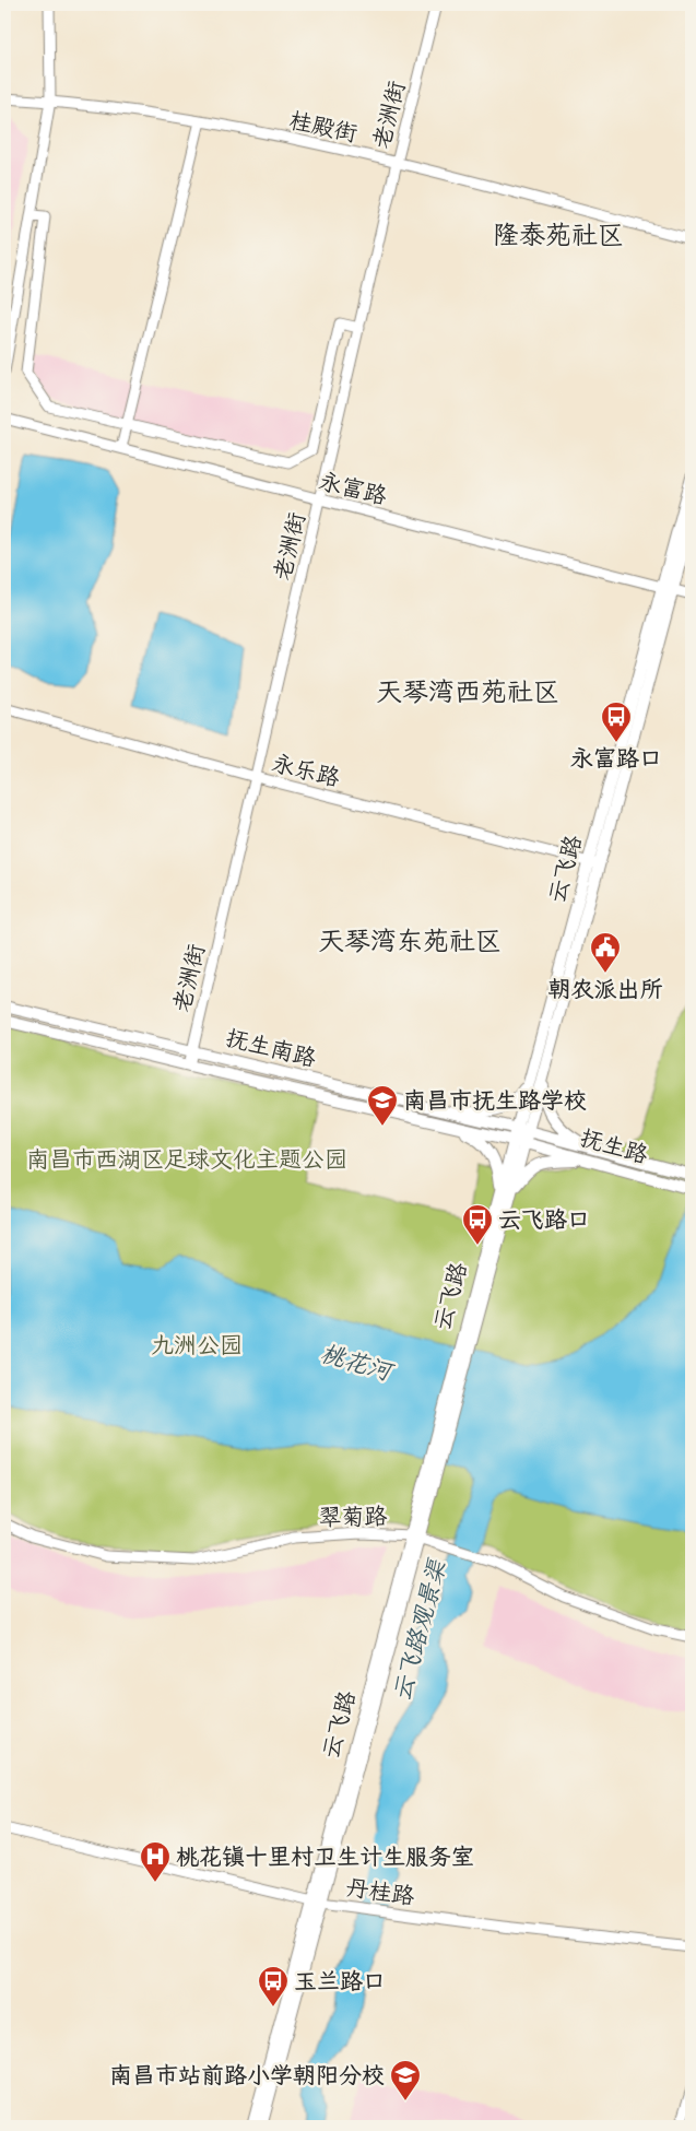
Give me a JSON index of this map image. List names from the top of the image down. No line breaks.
{"streets":{"main road":["云飞路","抚生南路","抚生路"],"street":["老洲街","桂殿街","永富路","永乐路","翠菊路","丹桂路"]},"crossings":[["老洲街","桂殿街"],["老洲街","永富路"],["老洲街","永乐路"],["老洲街","抚生南路"],["永富路","云飞路"],["永乐路","云飞路"],["云飞路","抚生南路"],["云飞路","抚生路"],["云飞路","翠菊路"],["云飞路","丹桂路"],["抚生南路","抚生路"]],"districts":["隆泰苑社区","天琴湾西苑社区","天琴湾东苑社区"],"water":["桃花河","云飞路观景渠"],"parks":["南昌市西湖区足球文化主题公园","九洲公园"],"places":{"bus stop":["永富路口","云飞路口","玉兰路口"],"public building":["朝农派出所"],"school or university":["南昌市抚生路学校","南昌市站前路小学朝阳分校"],"hospital":["桃花镇十里村卫生计生服务室"]}}
